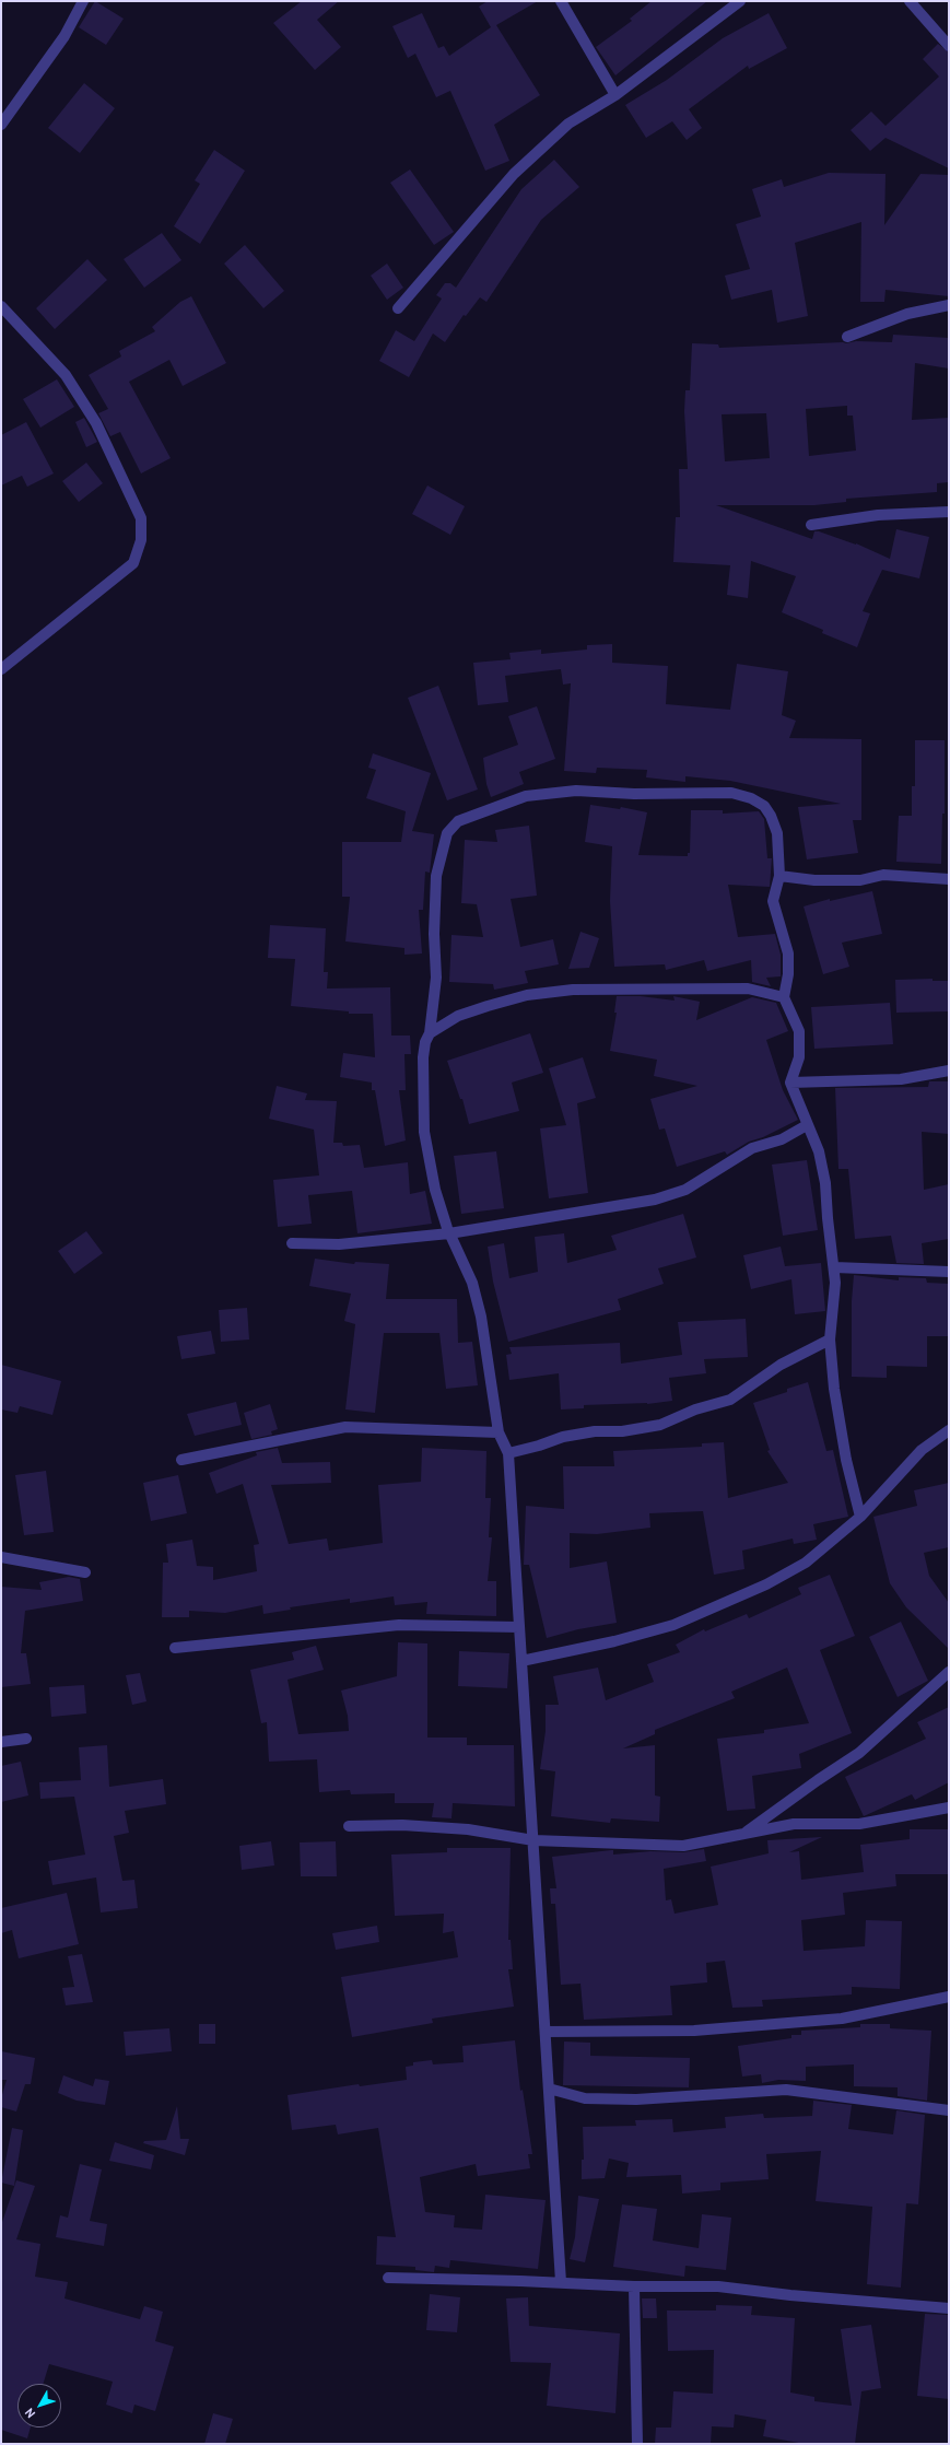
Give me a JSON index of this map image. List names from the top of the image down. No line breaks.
{"north":"bottom left"}
